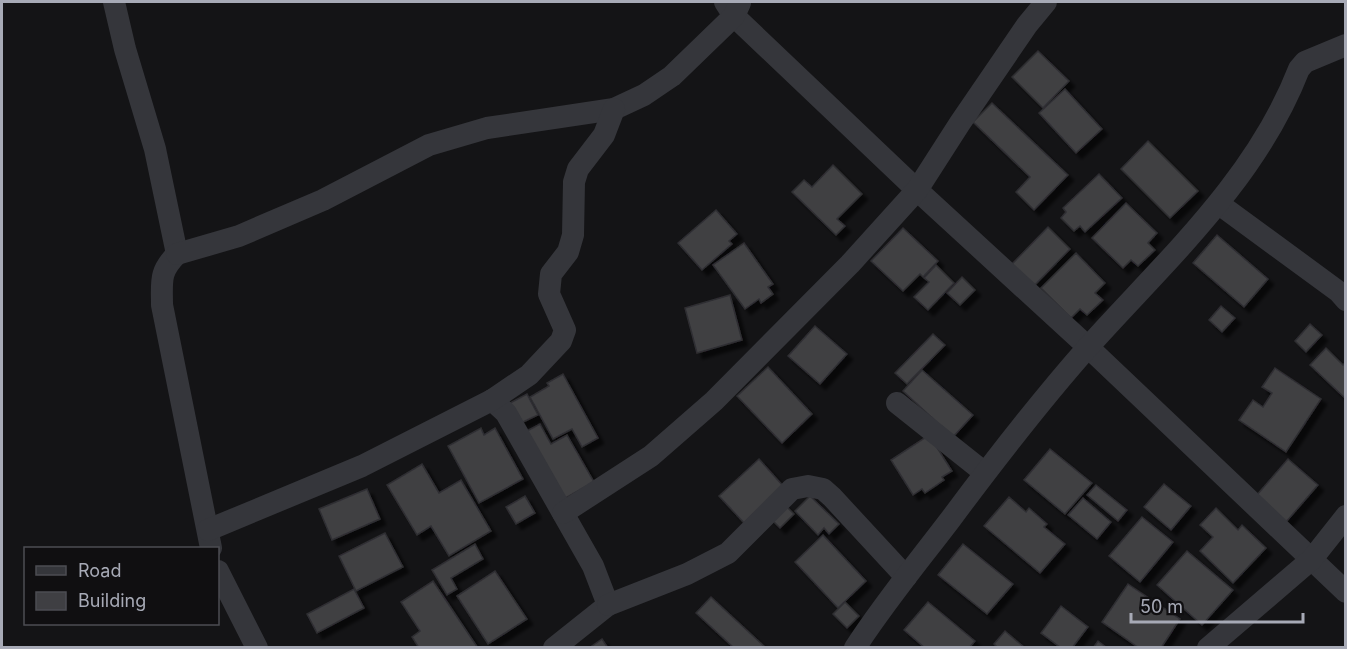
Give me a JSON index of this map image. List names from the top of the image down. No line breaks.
{"legend":["Road","Building"],"scale_bar":"50 m"}
